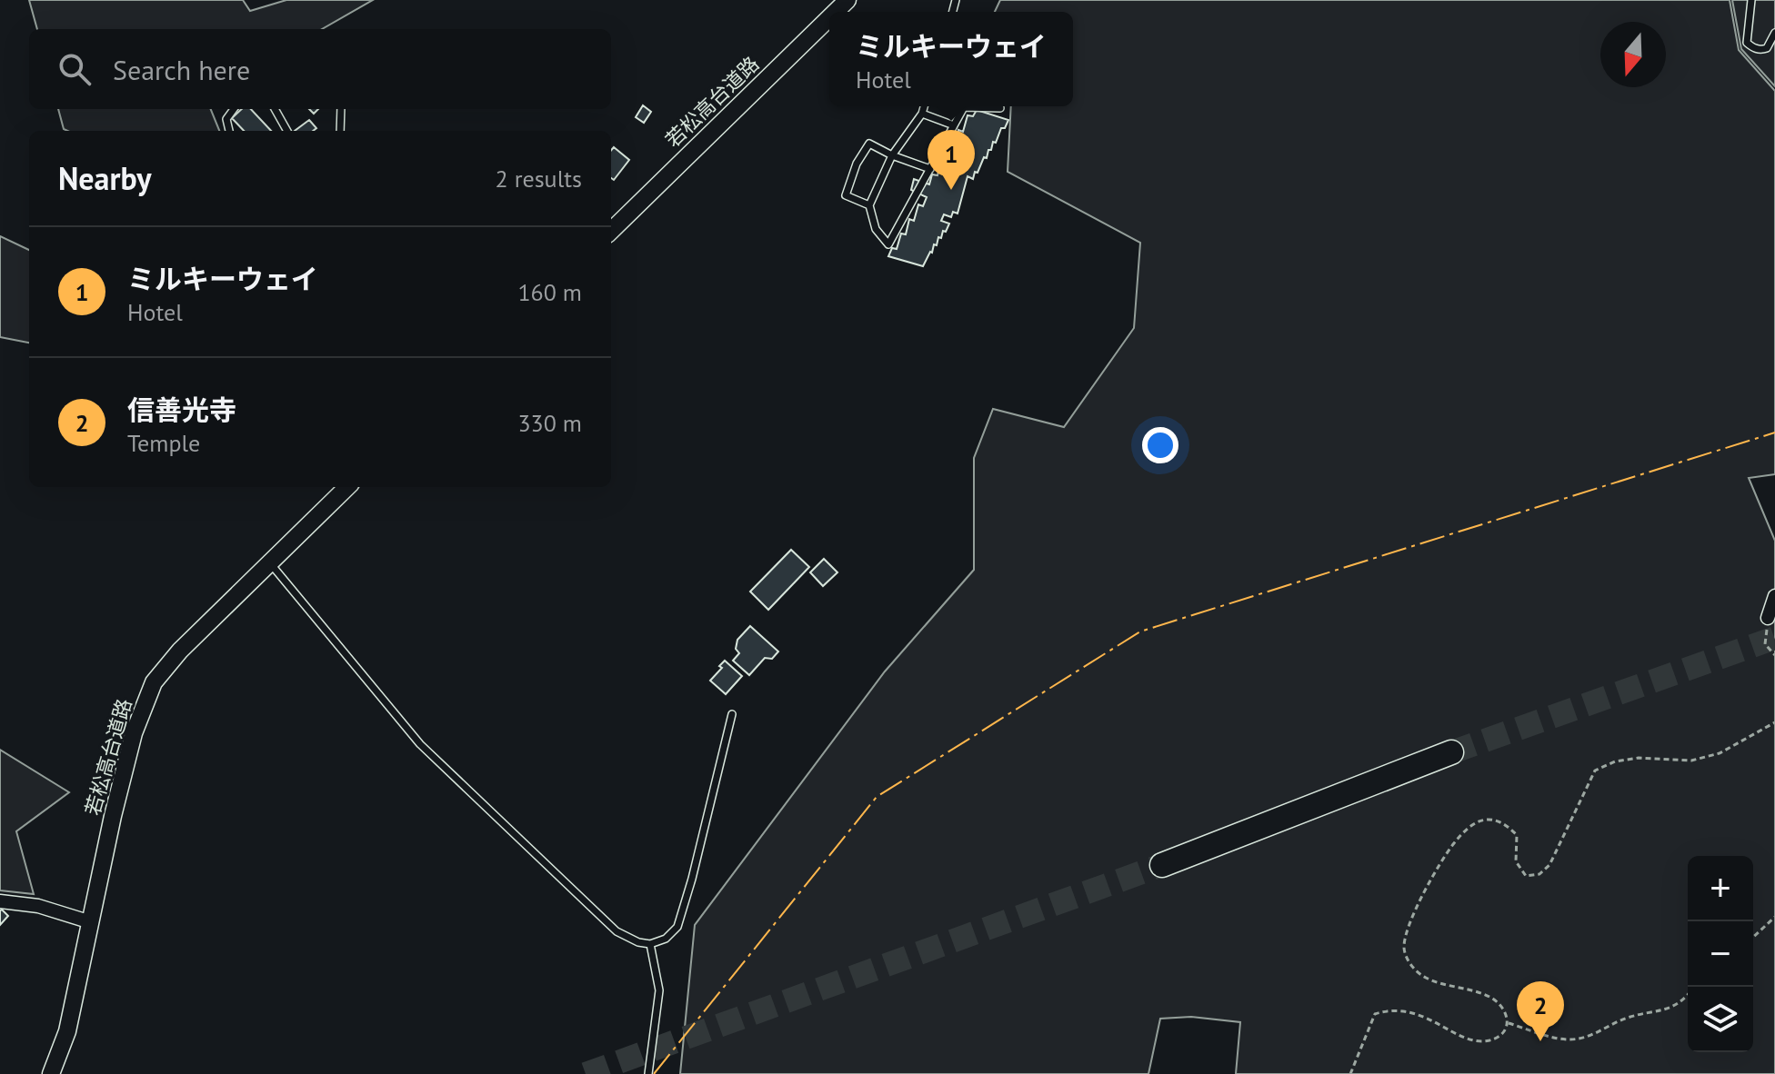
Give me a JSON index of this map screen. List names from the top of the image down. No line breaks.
{"streets":{"street":["若松高台道路"]},"north":"bottom","page":{"popup":["ミルキーウェイ","Hotel"],"search":"Search here","pins":["1","2"],"heading":["Nearby","2 results"],"list":[{"mark":"1","name":"ミルキーウェイ","note":"Hotel","value":"160 m"},{"mark":"2","name":"信善光寺","note":"Temple","value":"330 m"}],"map_buttons":["+","−"]}}
